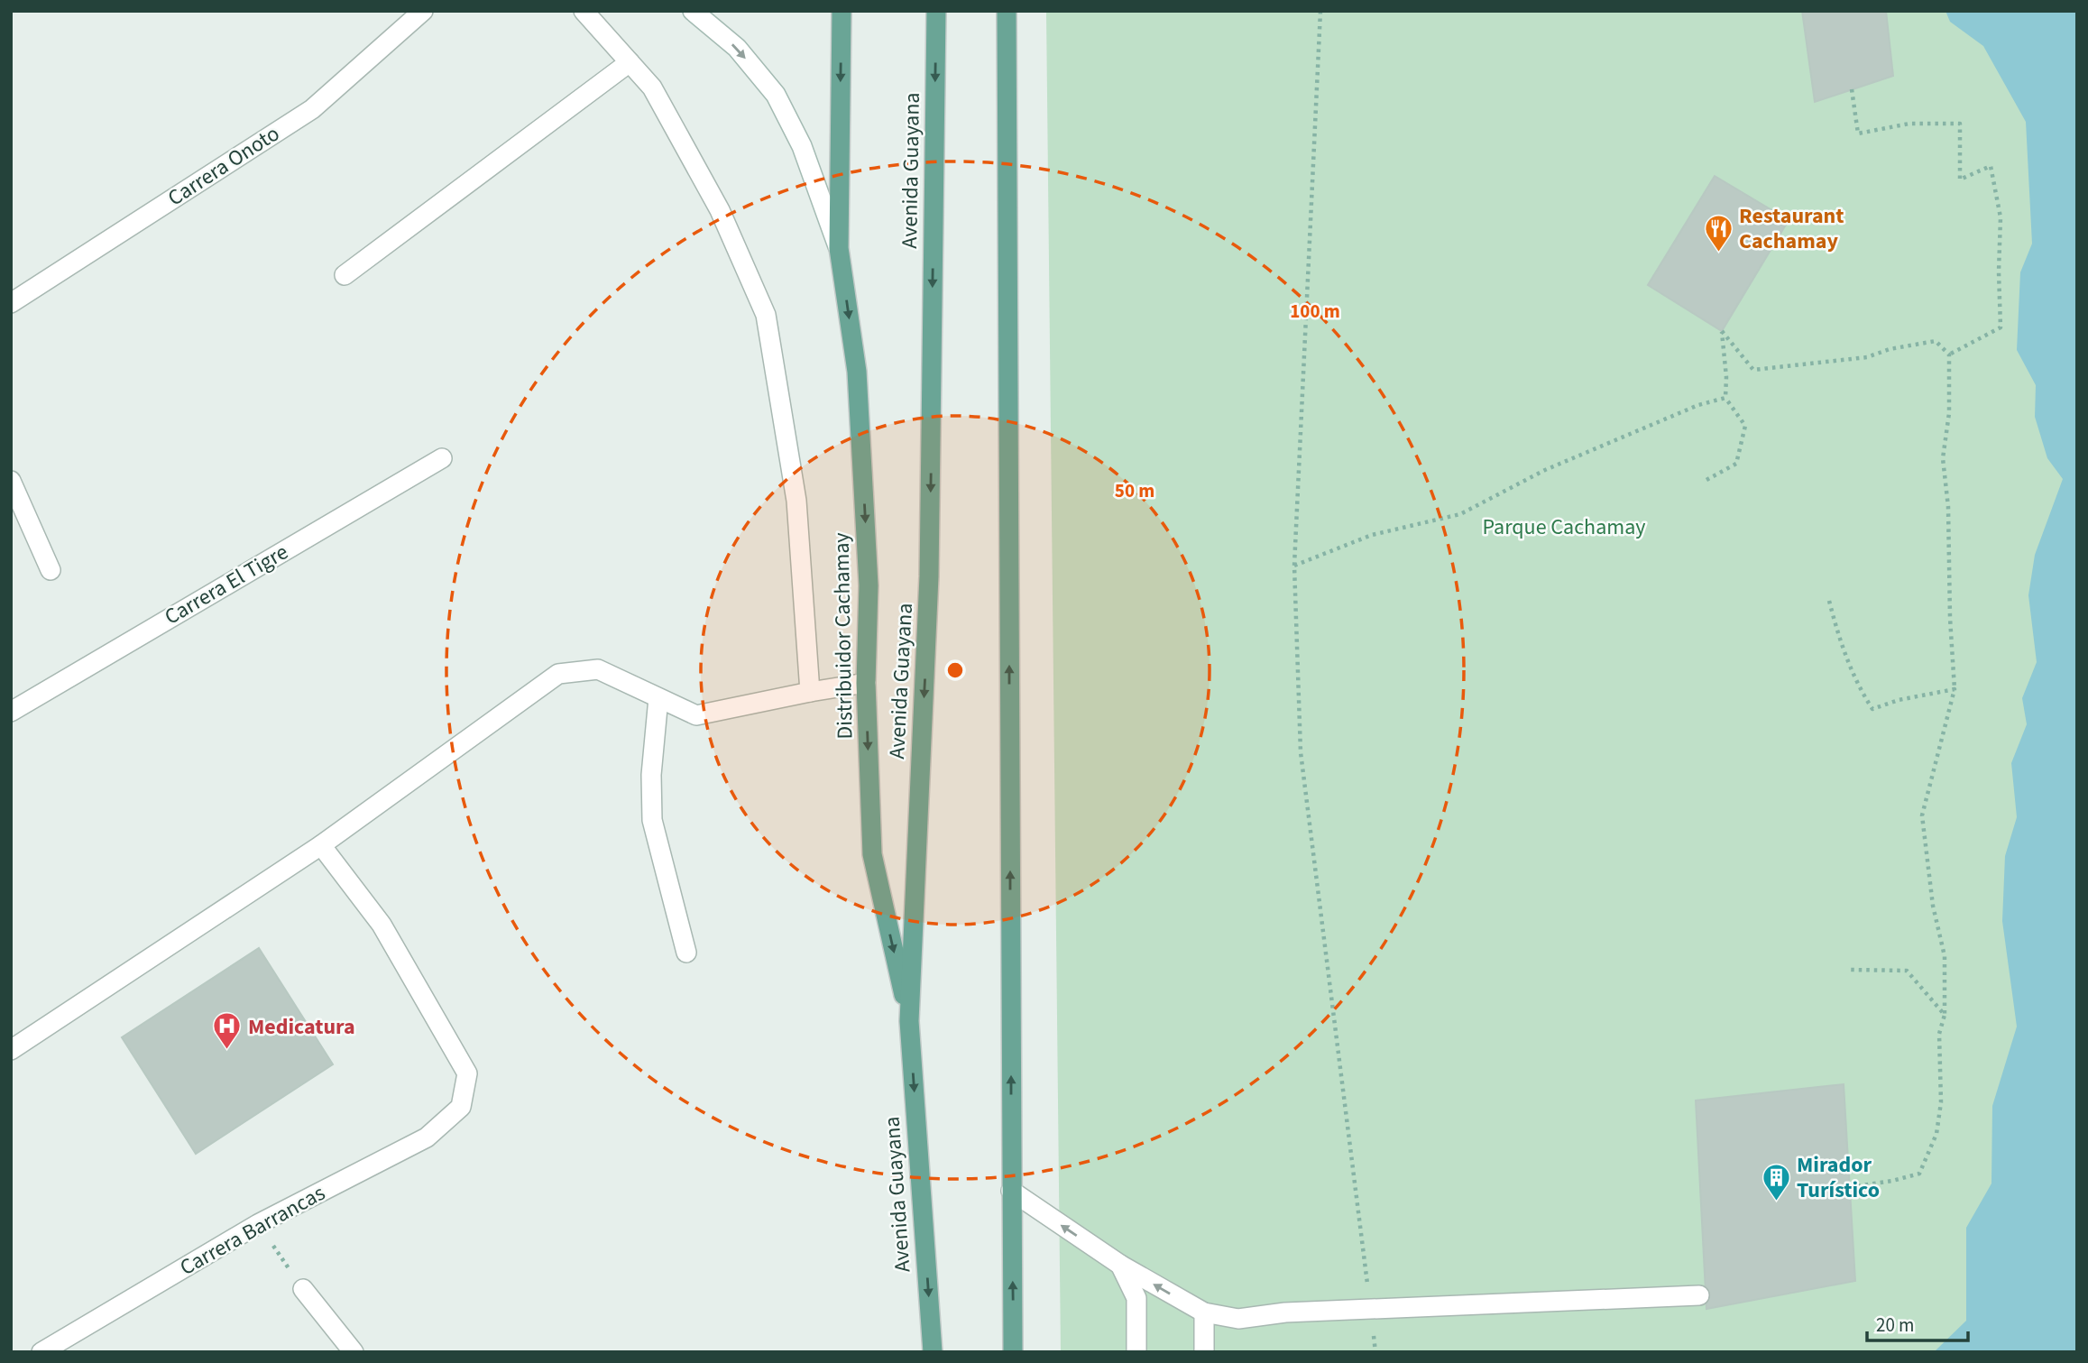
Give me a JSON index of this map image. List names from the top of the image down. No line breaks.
{"streets":{"main road":["Avenida Guayana","Distribuidor Cachamay"],"street":["Carrera Onoto","Carrera El Tigre","Carrera Barrancas"]},"crossings":[["Avenida Guayana","Distribuidor Cachamay"]],"parks":["Parque Cachamay"],"places":{"restaurant":["Restaurant Cachamay"],"hospital":["Medicatura"],"building":["Mirador Turístico"]},"scale_bar":"20 m","rings":["100 m","50 m"]}
